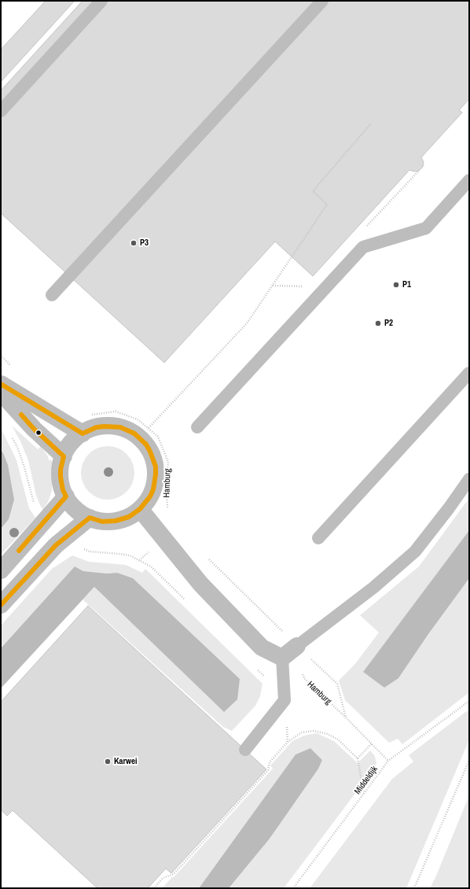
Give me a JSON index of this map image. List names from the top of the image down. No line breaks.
{"streets":{"path":["Hamburg","Middeldijk"]},"crossings":[["Hamburg","Middeldijk"]],"places":["P3","P1","P2","Karwei"]}
